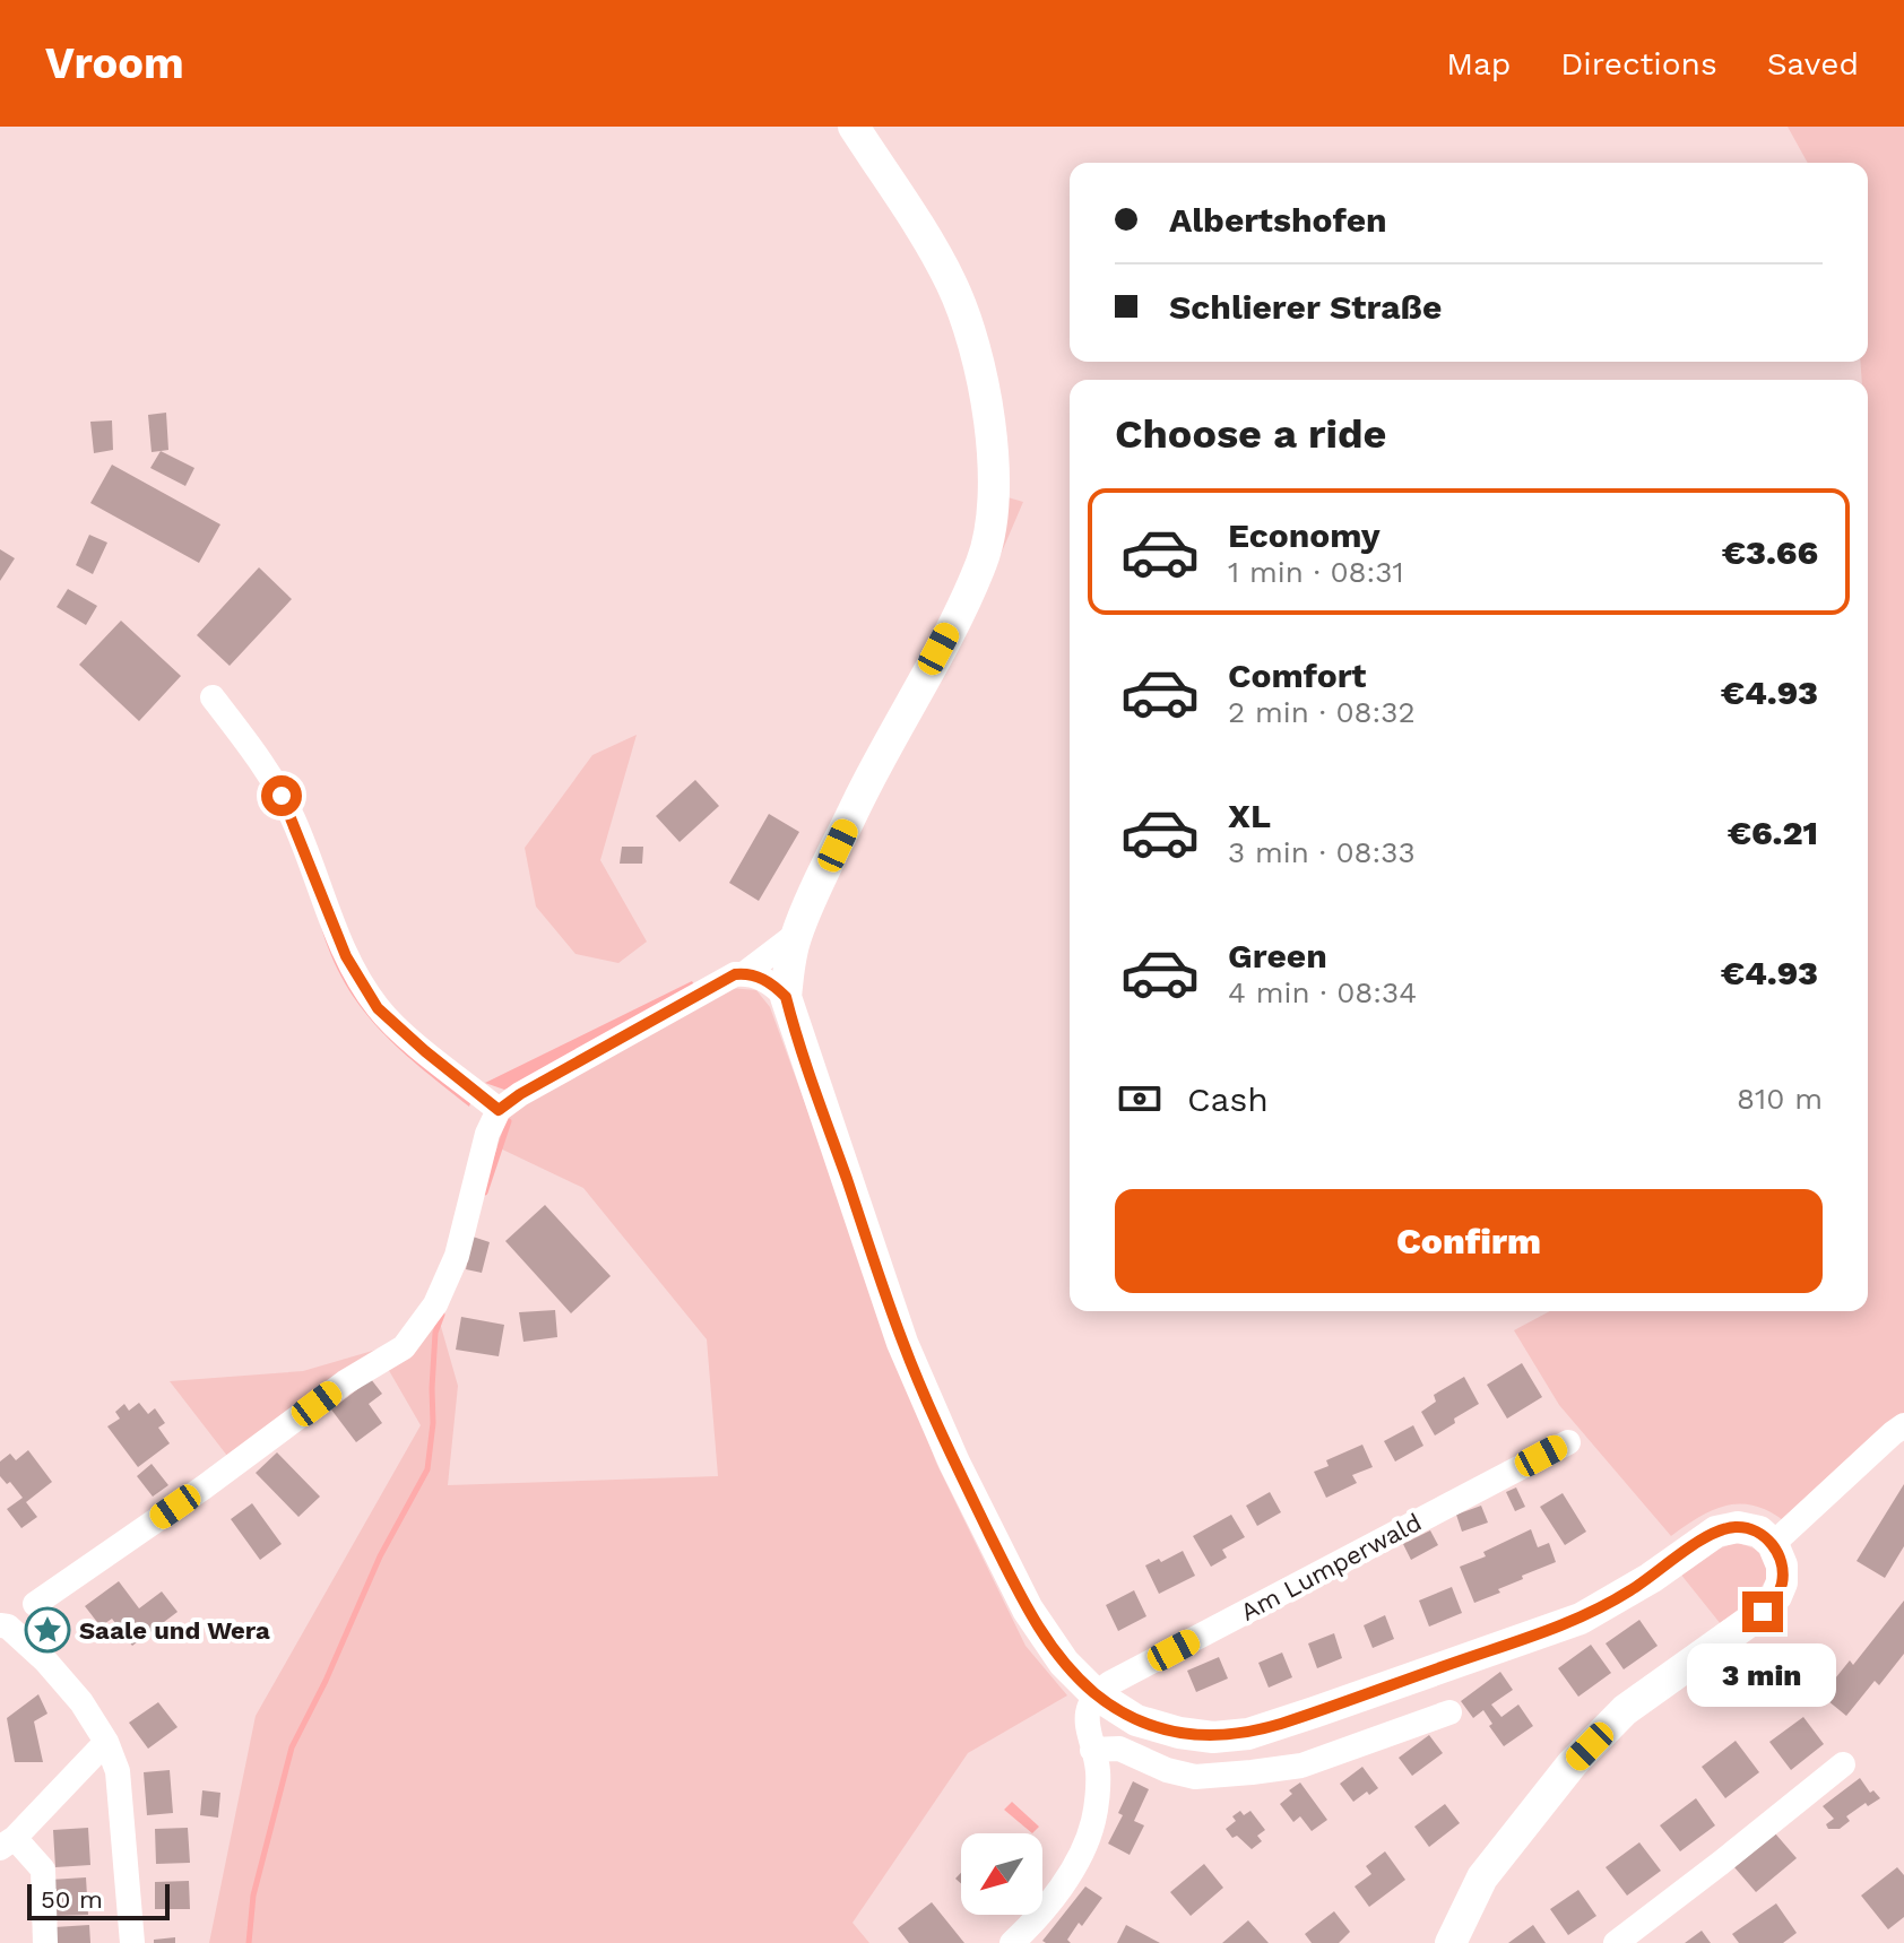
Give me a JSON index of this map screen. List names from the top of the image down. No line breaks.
{"streets":{"street":["Am Lumperwald"]},"places":{"place":["Saale und Wera"]},"scale_bar":"50 m","north":"bottom left","page":{"header":"Vroom","nav":["Map","Directions","Saved"],"banner":["Albertshofen","Schlierer Straße"],"heading":"Choose a ride","list":[{"name":"Economy","note":"1 min · 08:31","value":"€3.66"},{"name":"Comfort","note":"2 min · 08:32","value":"€4.93"},{"name":"XL","note":"3 min · 08:33","value":"€6.21"},{"name":"Green","note":"4 min · 08:34","value":"€4.93"}],"pay":["Cash","810 m"],"buttons":"Confirm","bubble":"3 min","scale":"50 m"}}
